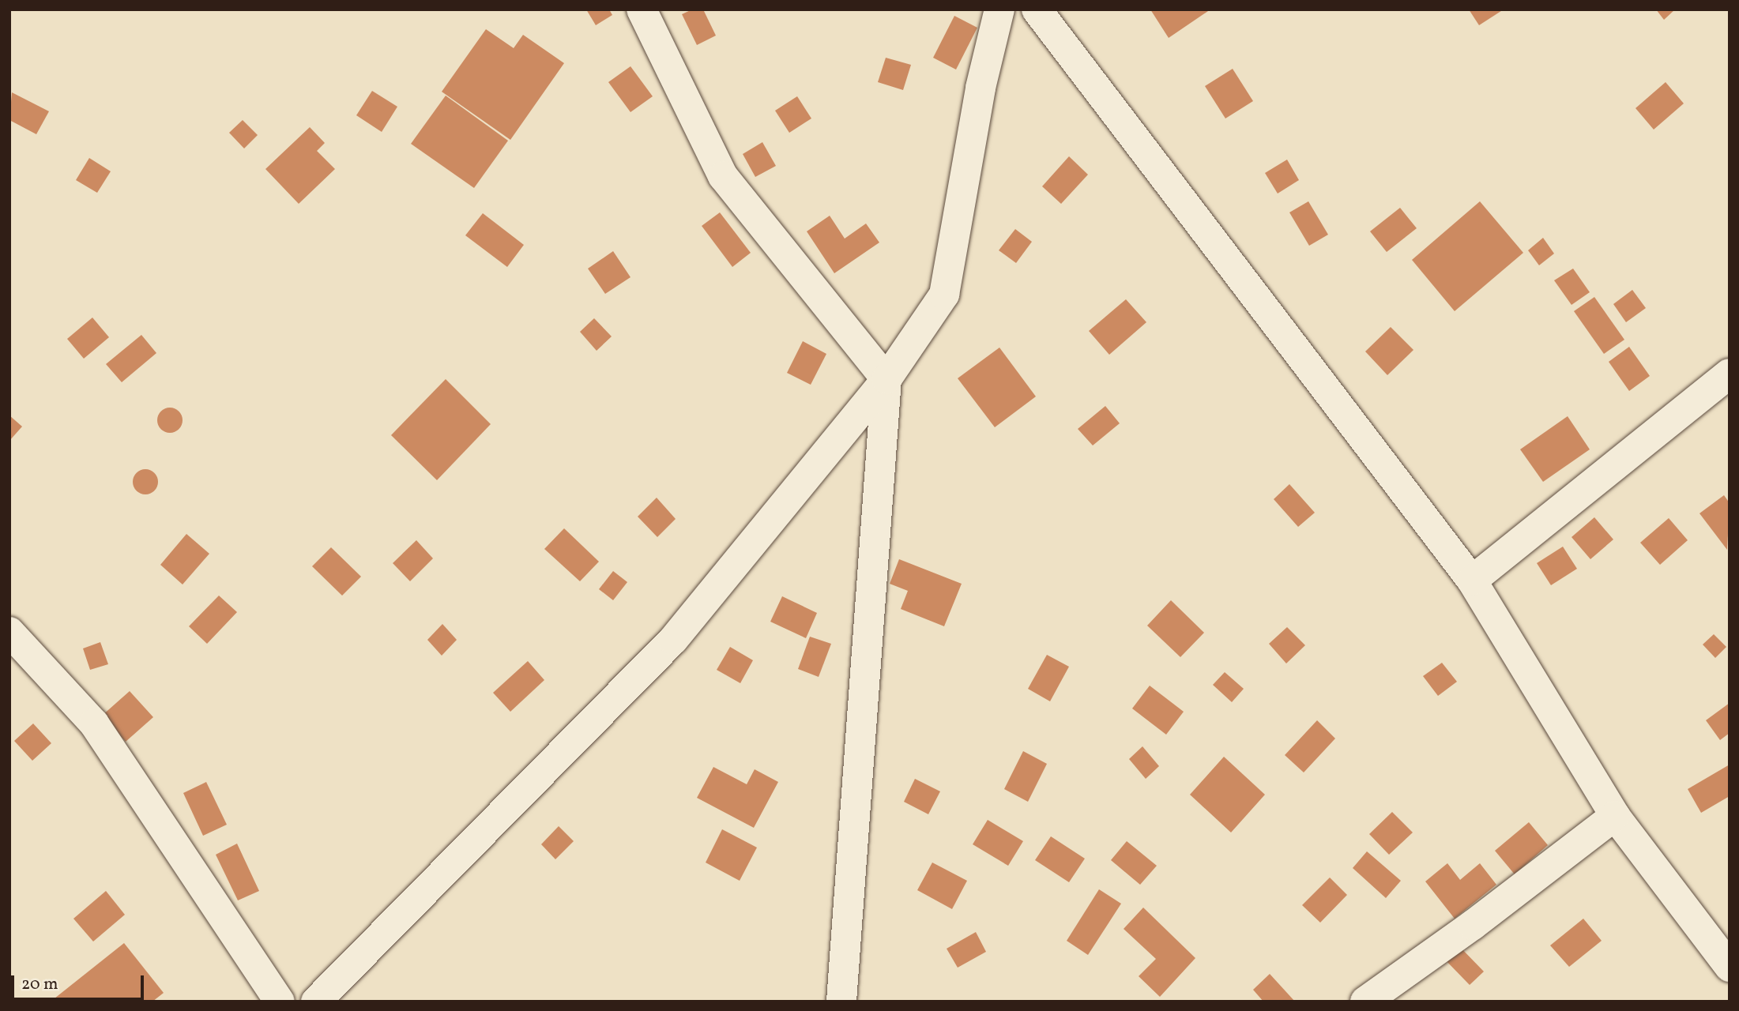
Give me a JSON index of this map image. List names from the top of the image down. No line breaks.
{"scale_bar":"20 m"}
